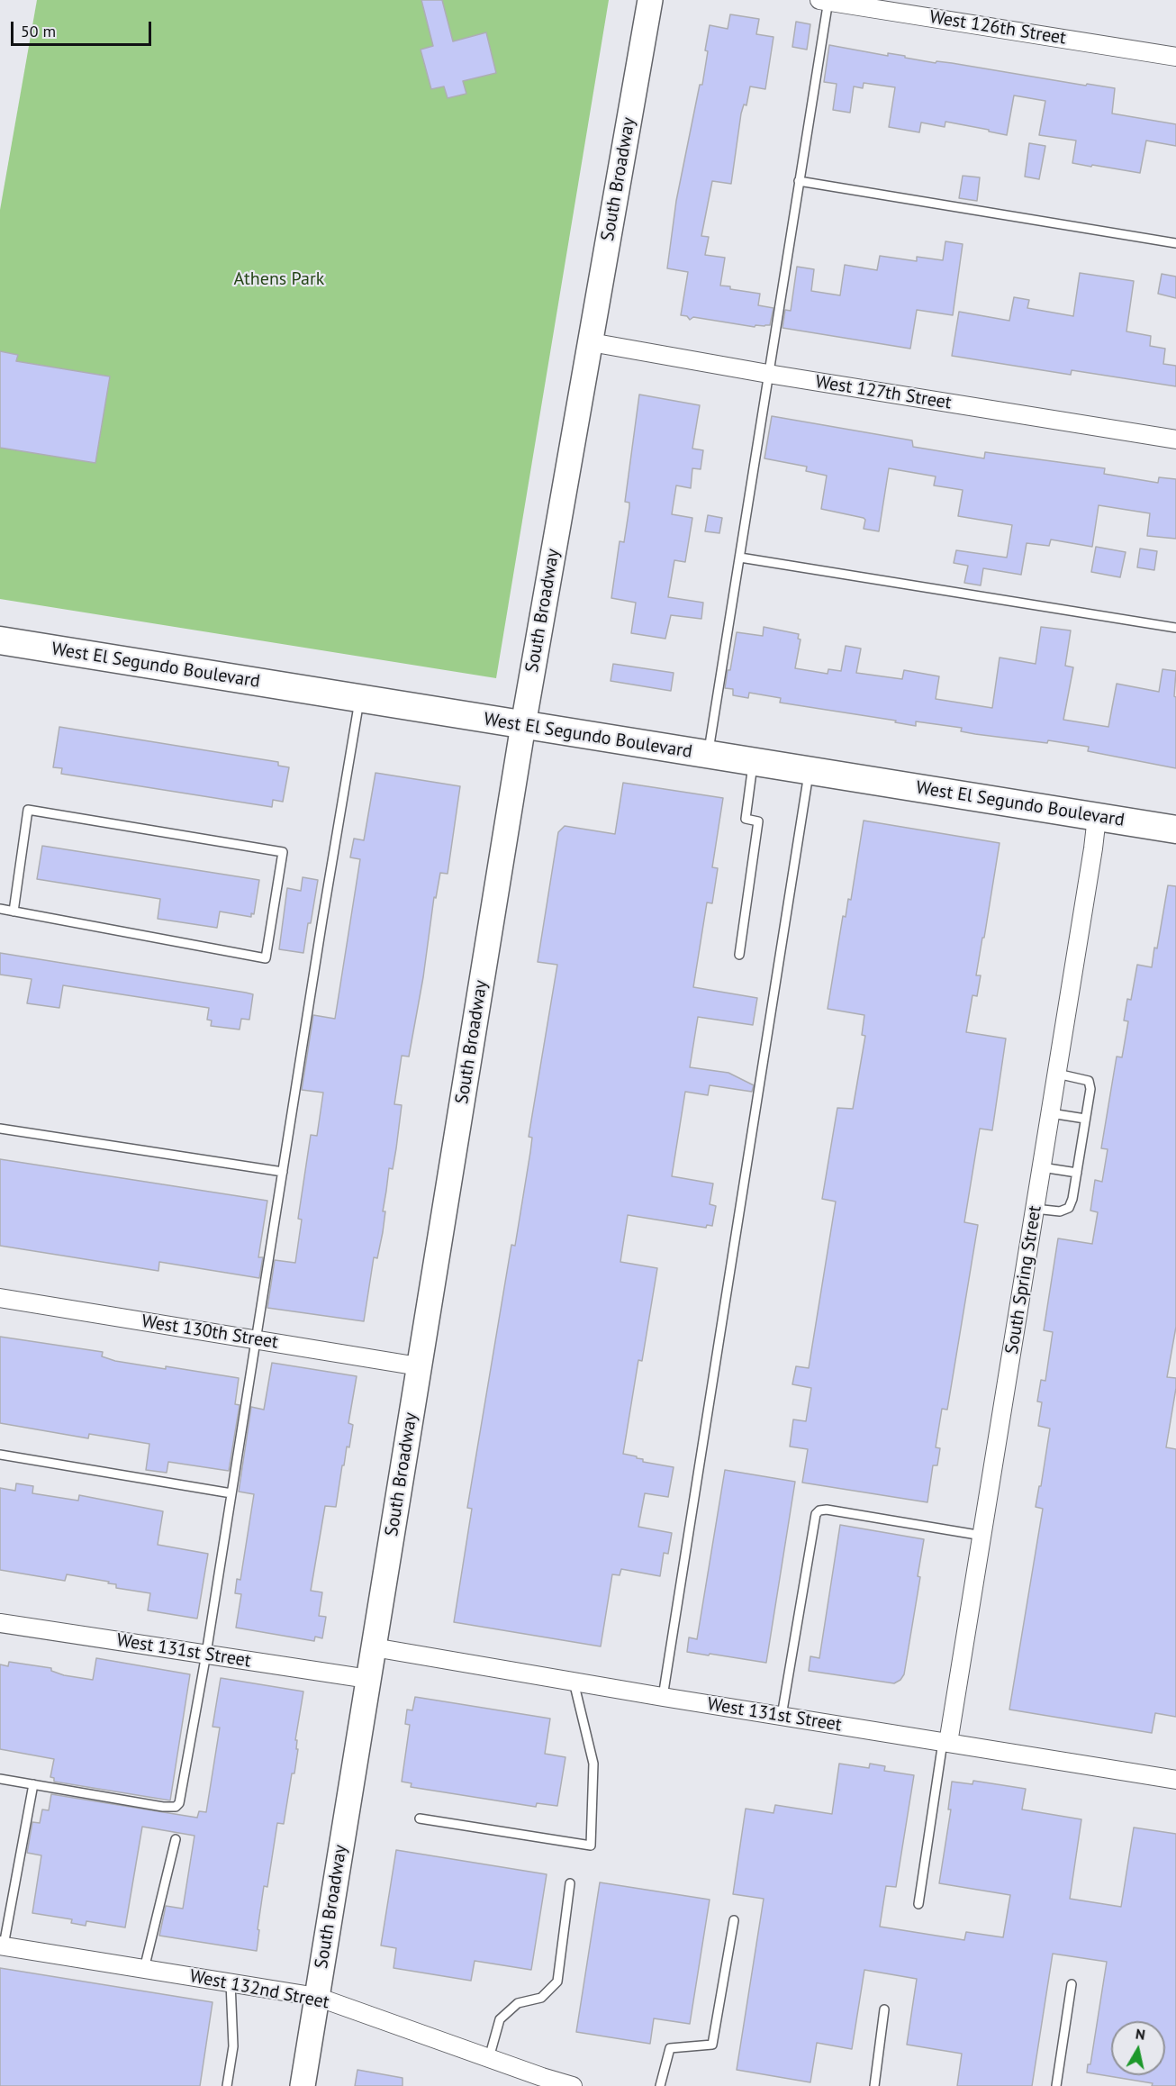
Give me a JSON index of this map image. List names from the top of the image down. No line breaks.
{"streets":{"main road":["South Broadway","West El Segundo Boulevard"],"street":["West 126th Street","West 127th Street","South Spring Street","West 130th Street","West 131st Street","West 132nd Street"]},"crossings":[["South Broadway","West 127th Street"],["South Broadway","West El Segundo Boulevard"],["South Broadway","West 130th Street"],["South Broadway","West 131st Street"],["South Broadway","West 132nd Street"],["West El Segundo Boulevard","South Spring Street"],["South Spring Street","West 131st Street"]],"parks":["Athens Park"],"scale_bar":"50 m","north":"top"}
